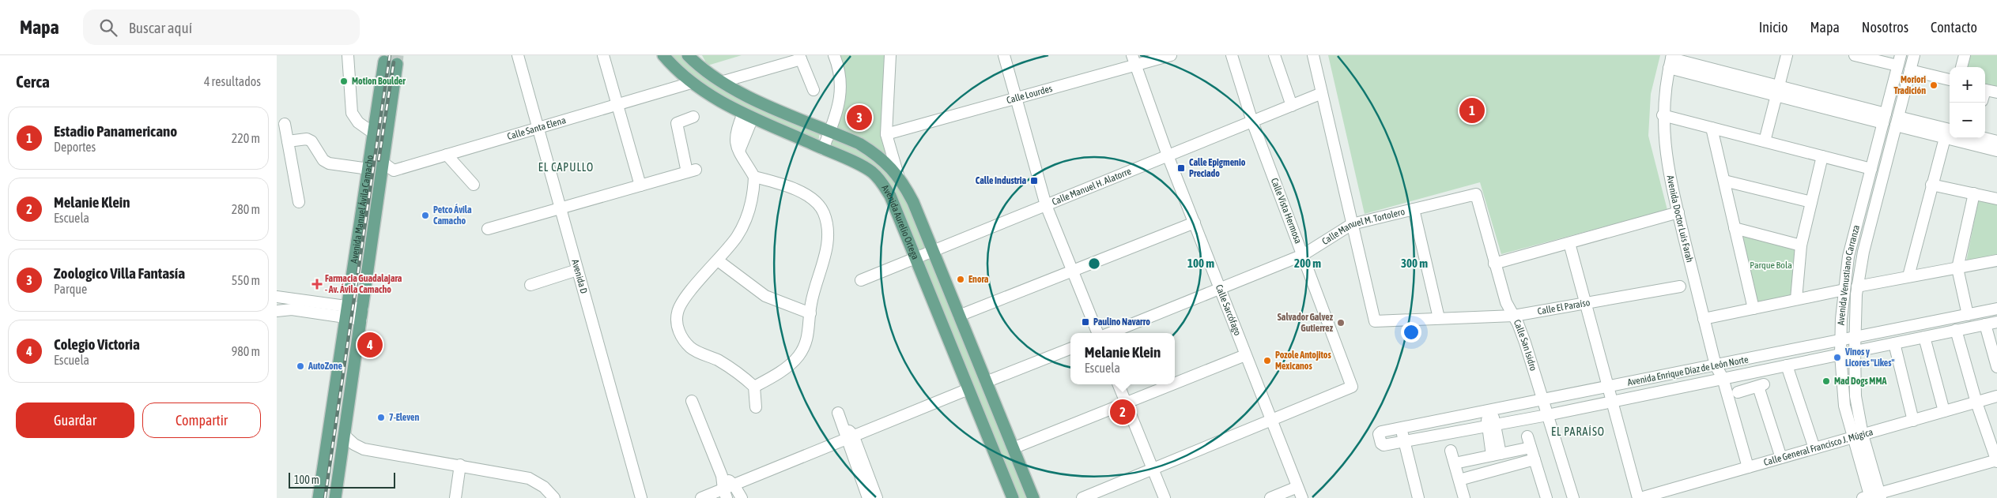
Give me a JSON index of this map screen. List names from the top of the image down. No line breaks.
{"streets":{"main road":["Avenida Manuel Ávila Camacho","Avenida Aurelio Ortega"],"street":["Calle Lourdes","Calle Santa Elena","Calle Manuel H. Alatorre","Calle Vista Hermosa","Avenida Doctor Luis Farah","Calle Manuel M. Tortolero","Avenida Venustiano Carranza","Avenida D","Calle El Paraíso","Calle Sarcófago","Calle San Isidro","Avenida Enrique Díaz de León Norte","Calle General Francisco J. Múgica"]},"crossings":[["Calle Lourdes","Calle Sarcófago"],["Calle Santa Elena","Avenida Aurelio Ortega"],["Calle Santa Elena","Avenida D"],["Calle Manuel H. Alatorre","Calle Vista Hermosa"],["Calle Manuel H. Alatorre","Avenida Aurelio Ortega"],["Calle Manuel H. Alatorre","Calle Sarcófago"],["Calle Vista Hermosa","Calle Manuel M. Tortolero"],["Calle Vista Hermosa","Calle Sarcófago"],["Avenida Doctor Luis Farah","Avenida Enrique Díaz de León Norte"],["Avenida Doctor Luis Farah","Calle General Francisco J. Múgica"],["Calle Manuel M. Tortolero","Calle El Paraíso"],["Calle Manuel M. Tortolero","Calle Sarcófago"],["Calle Manuel M. Tortolero","Calle San Isidro"],["Avenida Venustiano Carranza","Avenida Enrique Díaz de León Norte"],["Avenida Venustiano Carranza","Calle General Francisco J. Múgica"],["Calle El Paraíso","Calle San Isidro"],["Calle San Isidro","Avenida Enrique Díaz de León Norte"]],"districts":["EL CAPULLO","EL PARAÍSO"],"parks":["Parque Bola"],"places":{"other":["Motion Boulder","Moriori Tradición","Petco Ávila Camacho","Enora","Salvador Galvez Gutierrez","Vinos y Licores \"Likes\"","Pozole Antojitos Mexicanos","AutoZone","Mad Dogs MMA","7-Eleven"],"transit":["Calle Epigmenio Preciado","Calle Industria","Paulino Navarro"],"health":["Farmacia Guadalajara - Av. Ávila Camacho"]},"scale_bar":"100 m","page":{"header":"Mapa","search":"Buscar aquí","nav":["Inicio","Mapa","Nosotros","Contacto"],"heading":["Cerca","4 resultados"],"map_buttons":["+","−"],"pins":["1","3","4","2"],"list":[{"mark":"1","name":"Estadio Panamericano","note":"Deportes","value":"220 m"},{"mark":"2","name":"Melanie Klein","note":"Escuela","value":"280 m"},{"mark":"3","name":"Zoologico Villa Fantasía","note":"Parque","value":"550 m"},{"mark":"4","name":"Colegio Victoria","note":"Escuela","value":"980 m"}],"popup":["Melanie Klein","Escuela"],"buttons":["Guardar","Compartir"],"scale":"100 m"},"rings":["100 m","200 m","300 m"]}
